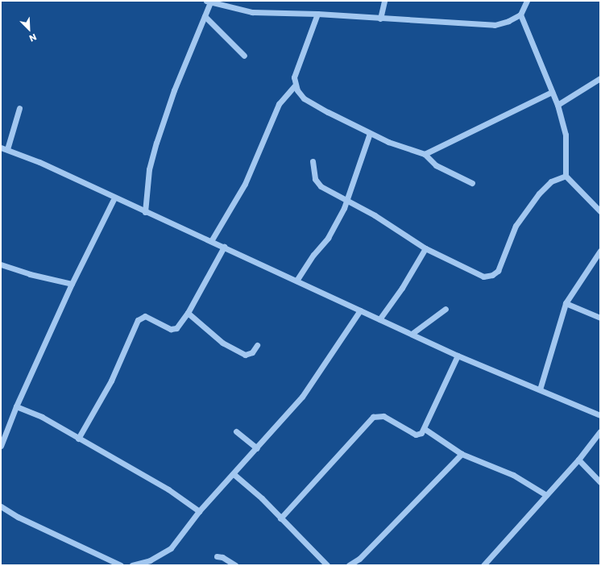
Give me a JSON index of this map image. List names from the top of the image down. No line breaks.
{"north":"bottom right"}
